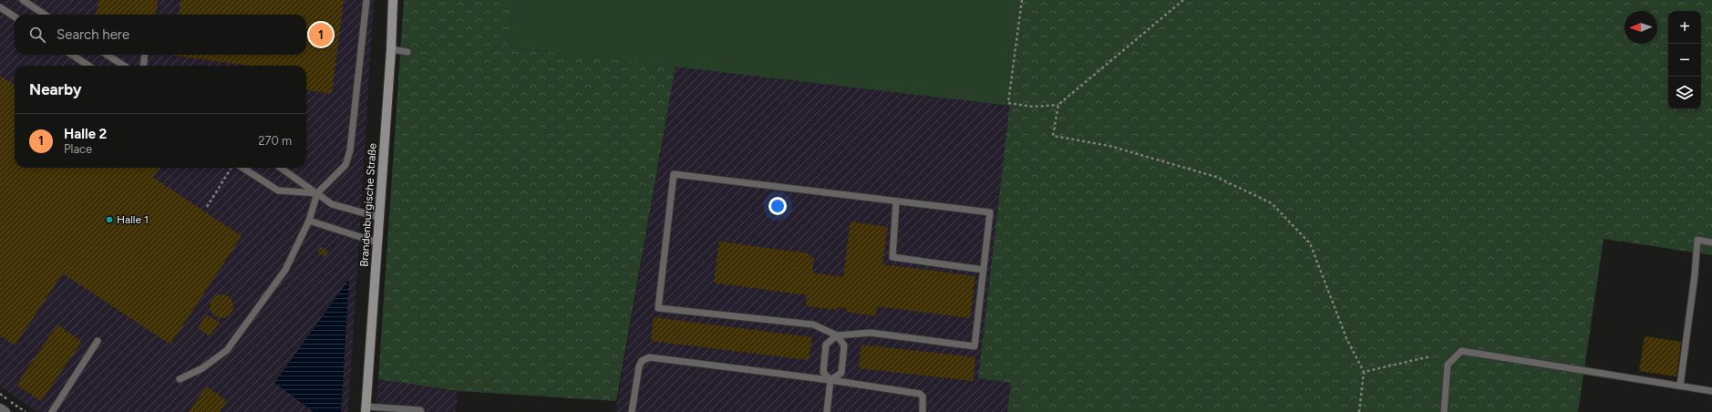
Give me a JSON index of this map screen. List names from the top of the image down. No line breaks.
{"streets":{"street":["Brandenburgische Straße"]},"places":["Halle 1"],"north":"left","page":{"map_buttons":["+","−"],"search":"Search here","pins":"1","heading":"Nearby","list":[{"mark":"1","name":"Halle 2","note":"Place","value":"270 m"}]}}
